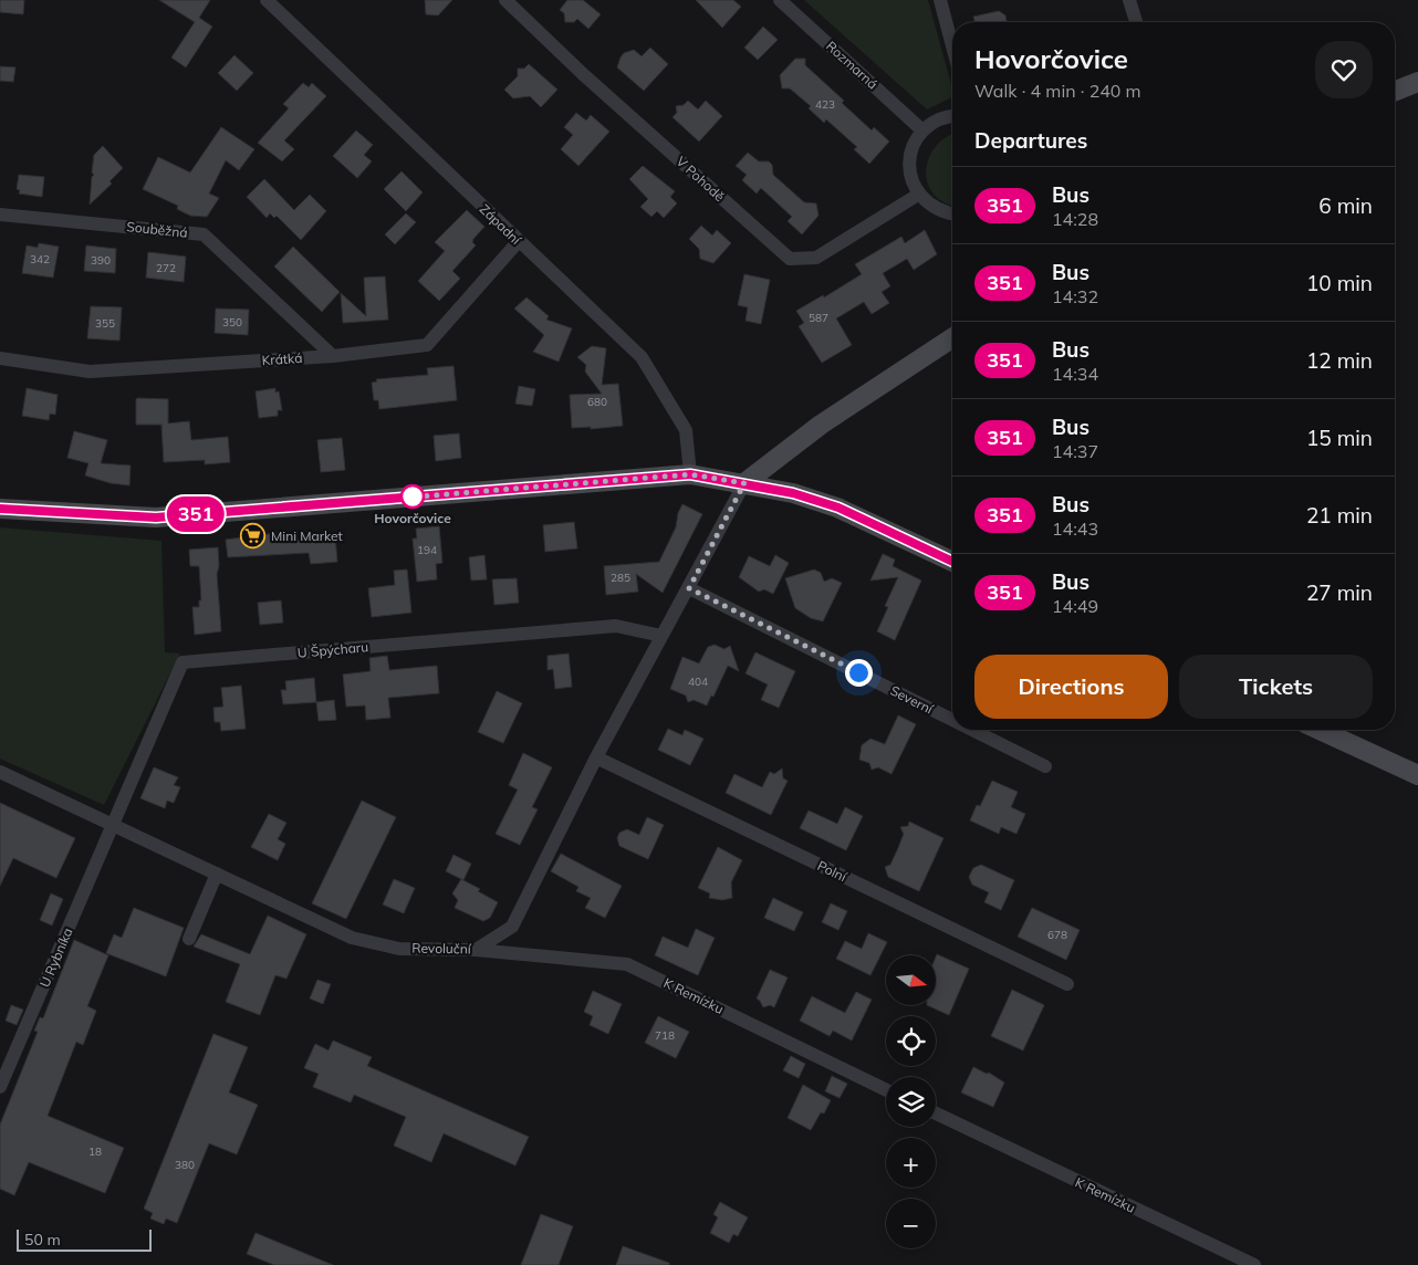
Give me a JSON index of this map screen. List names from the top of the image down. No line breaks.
{"streets":{"street":["Rozmarná","V Pohodě","Západní","Souběžná","Krátká","U Špýcharu","Severní","Polní","Revoluční","U Rybníka","K Remízku"]},"crossings":[["Západní","Krátká"],["Souběžná","Krátká"],["U Špýcharu","Revoluční"],["U Špýcharu","U Rybníka"],["Severní","Revoluční"],["Polní","Revoluční"],["Revoluční","U Rybníka"],["Revoluční","K Remízku"]],"places":{"other":["Hovorčovice"],"supermarket":["Mini Market"]},"lines":["bus line 351"],"house_numbers":["423","342","390","272","587","350","355","680","194","285","404","678","718","18","380"],"scale_bar":"50 m","north":"right","page":{"on_map":"351","heading":[["Hovorčovice","Walk · 4 min · 240 m"],"Departures"],"list":[{"mark":"351","name":"Bus","note":"14:28","value":"6 min"},{"mark":"351","name":"Bus","note":"14:32","value":"10 min"},{"mark":"351","name":"Bus","note":"14:34","value":"12 min"},{"mark":"351","name":"Bus","note":"14:37","value":"15 min"},{"mark":"351","name":"Bus","note":"14:43","value":"21 min"},{"mark":"351","name":"Bus","note":"14:49","value":"27 min"}],"buttons":["Directions","Tickets"],"map_buttons":["+","−"],"scale":"50 m"}}
